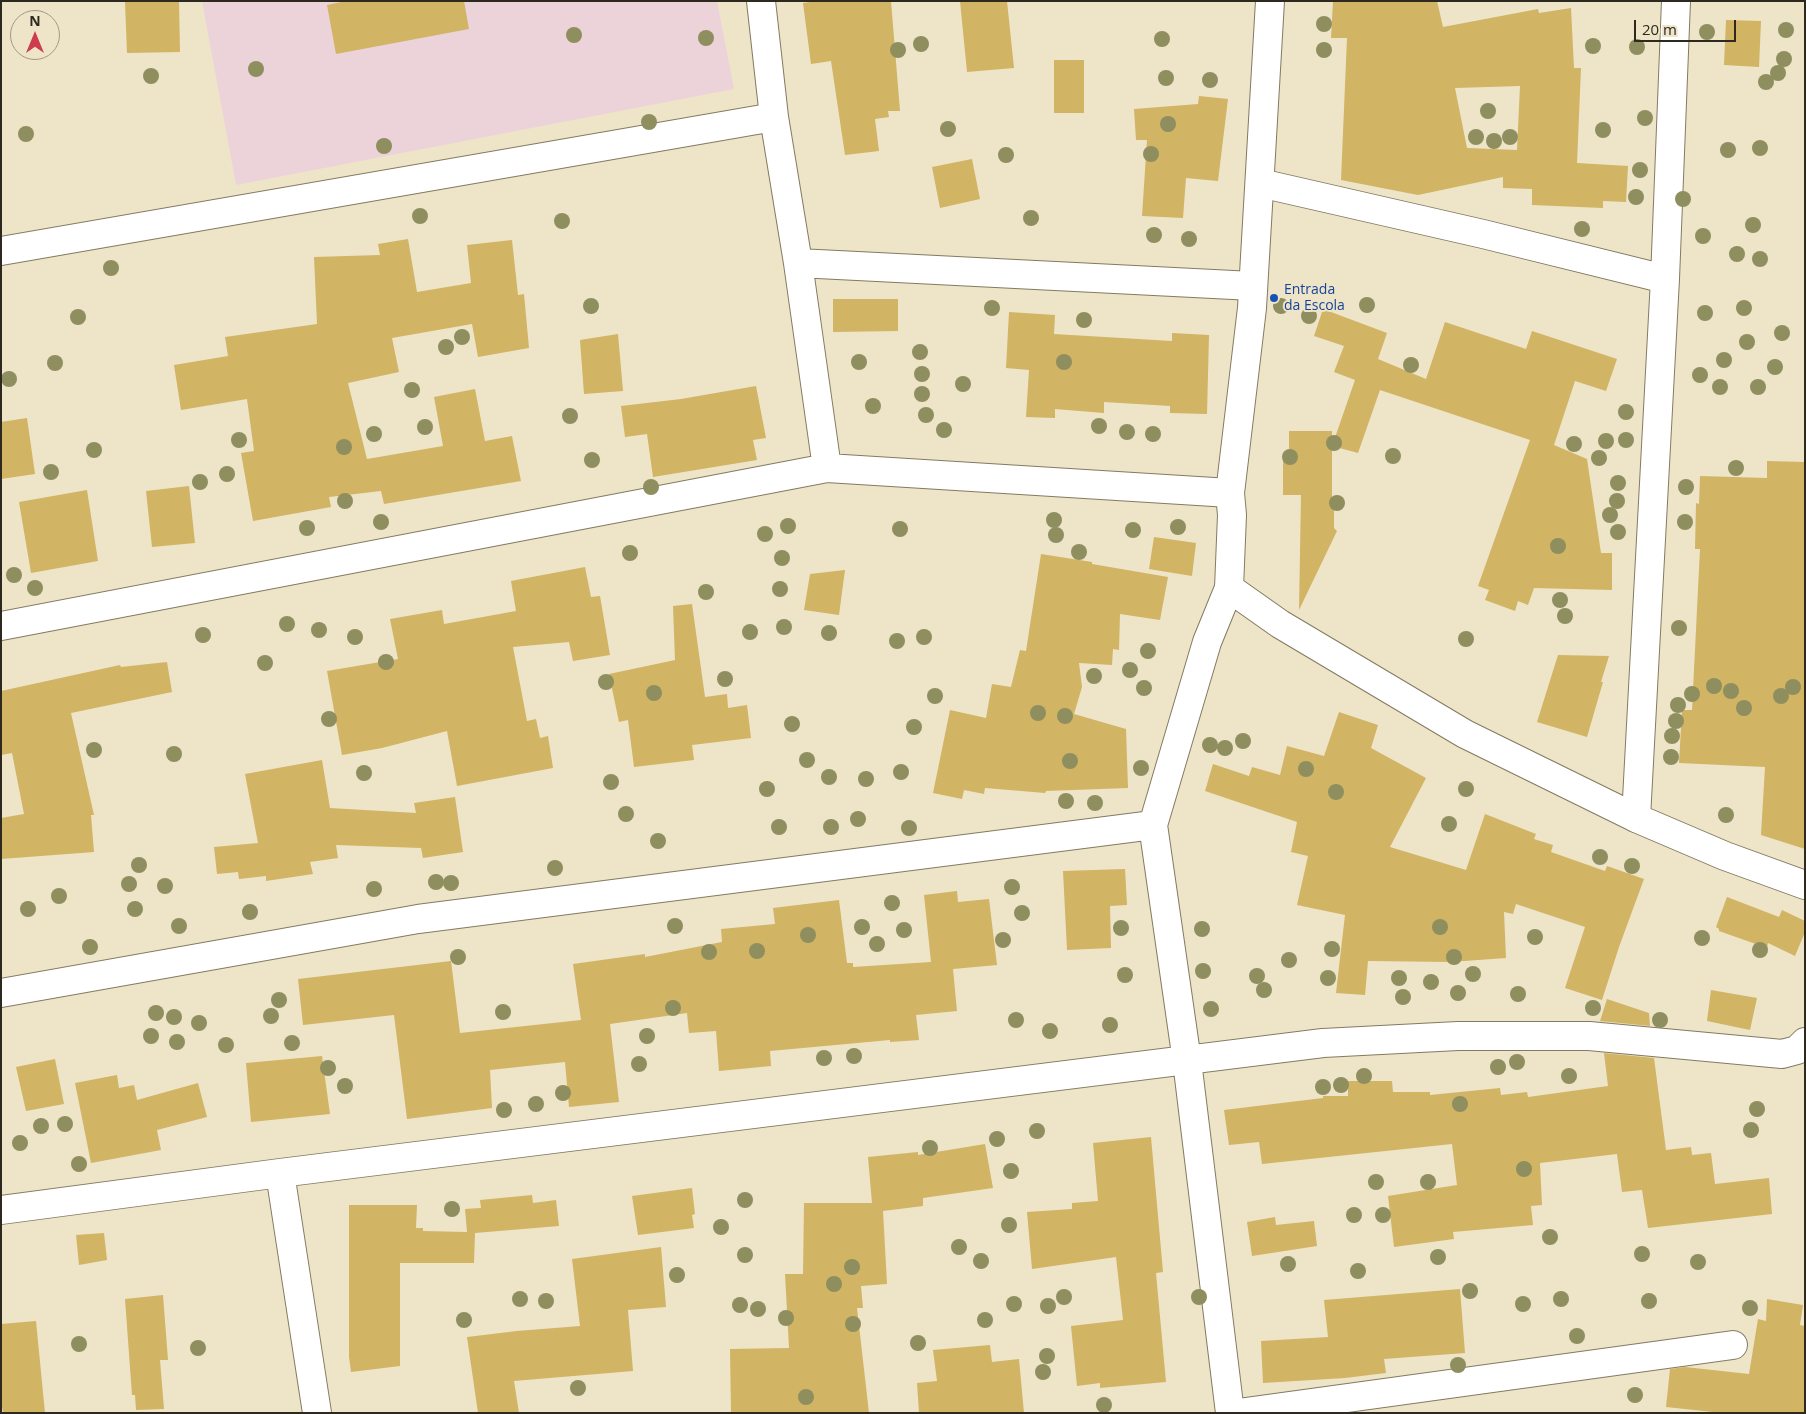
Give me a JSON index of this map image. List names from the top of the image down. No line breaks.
{"places":["Entrada da Escola"],"scale_bar":"20 m","north":"top"}
